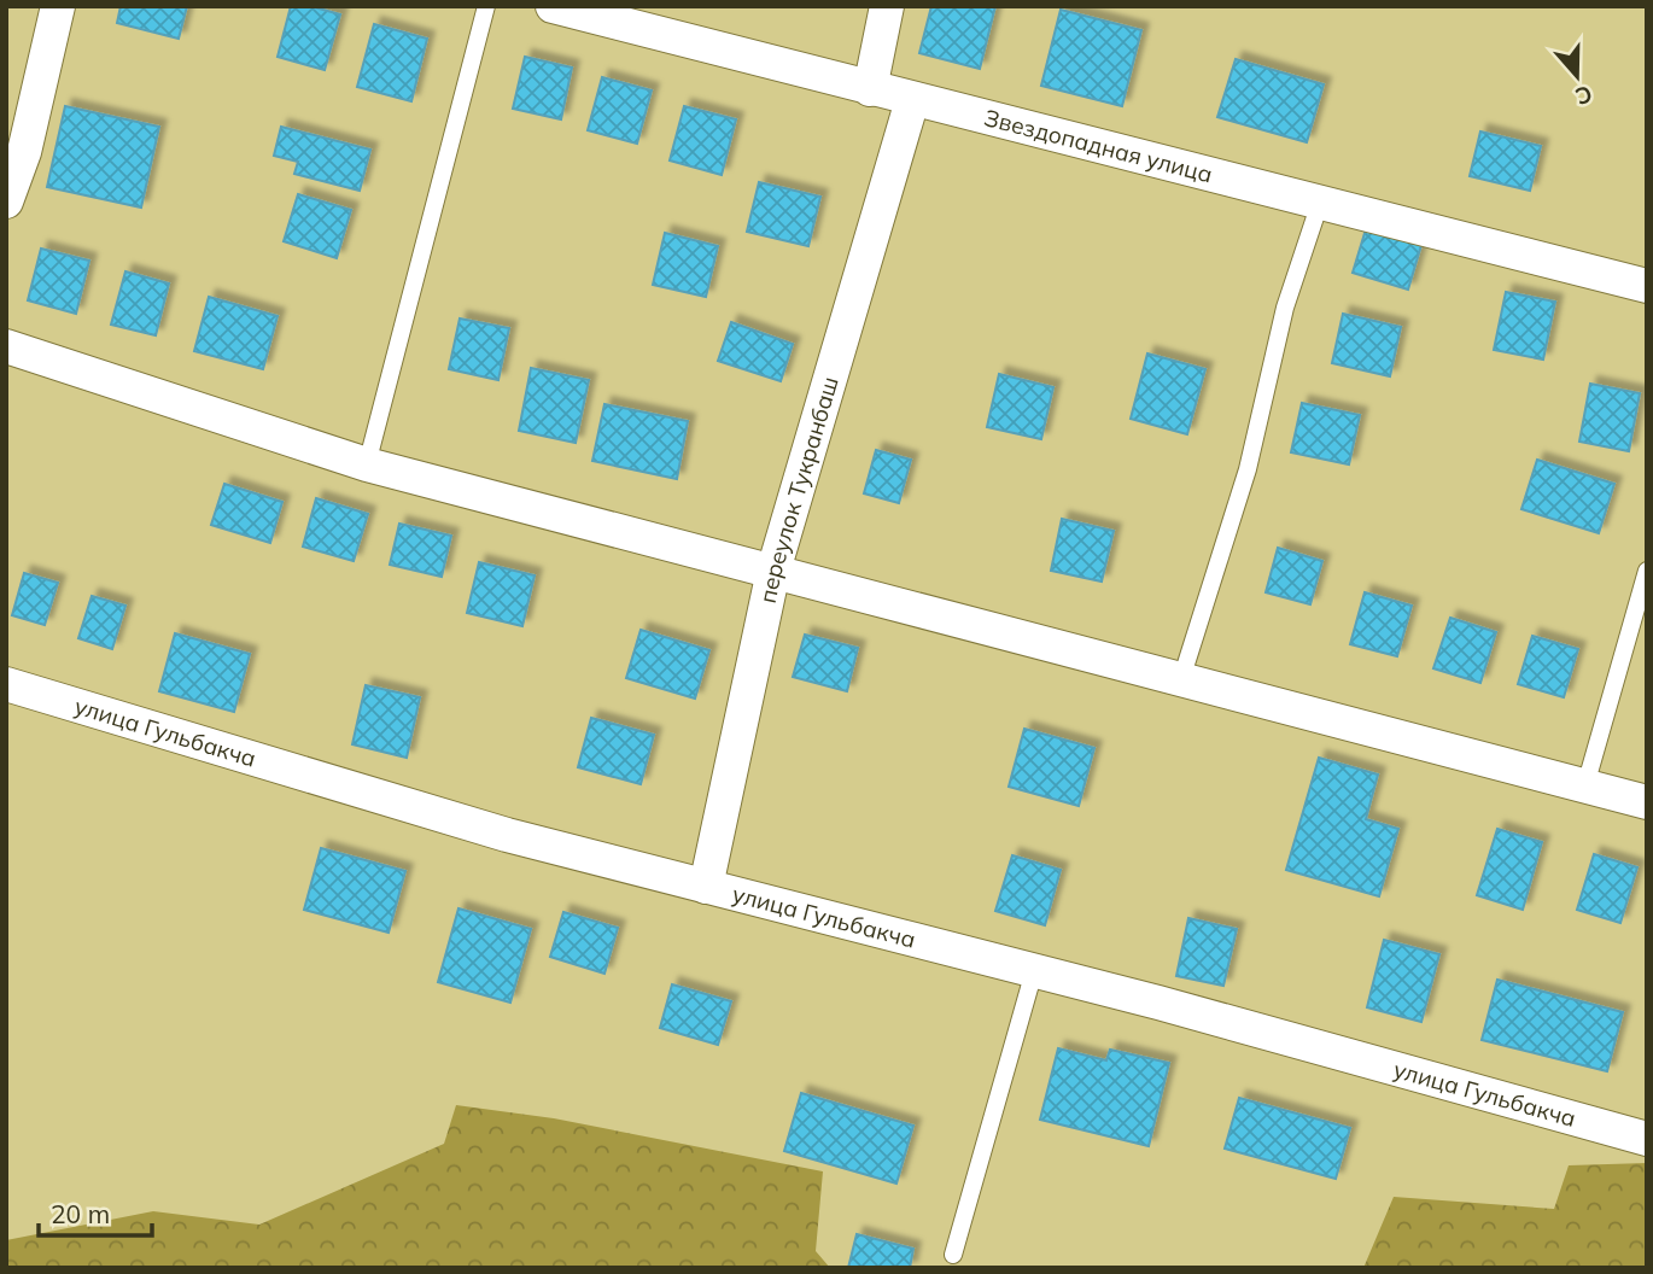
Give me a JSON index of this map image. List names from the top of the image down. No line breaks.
{"streets":{"street":["Звездопадная улица","переулок Тукранбаш","улица Гульбакча"]},"crossings":[["Звездопадная улица","переулок Тукранбаш"],["переулок Тукранбаш","улица Гульбакча"]],"scale_bar":"20 m","north":"bottom"}
